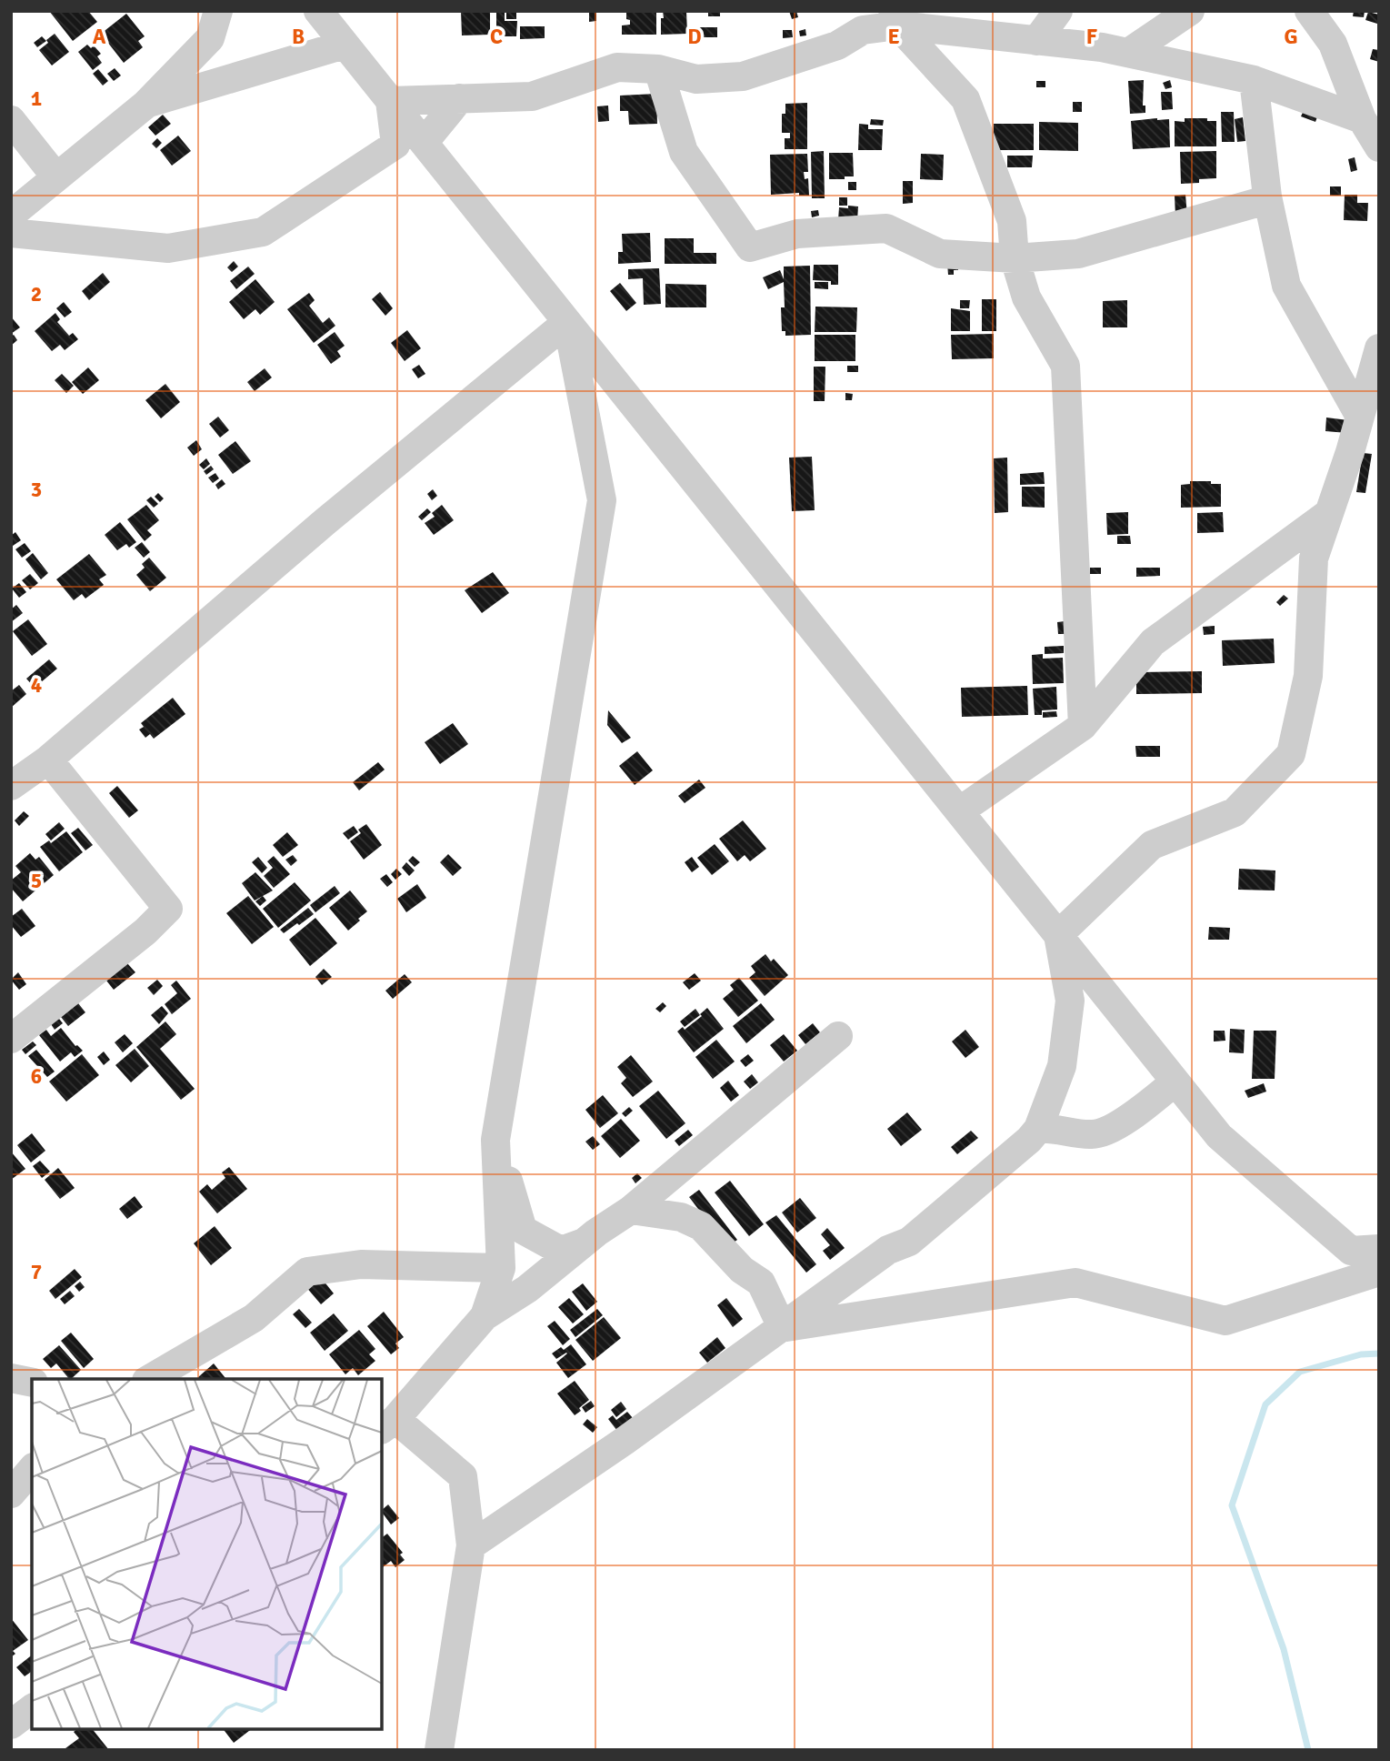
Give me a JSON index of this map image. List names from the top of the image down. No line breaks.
{"grid":{"columns":["A","B","C","D","E","F","G"],"rows":["1","2","3","4","5","6","7"]}}
